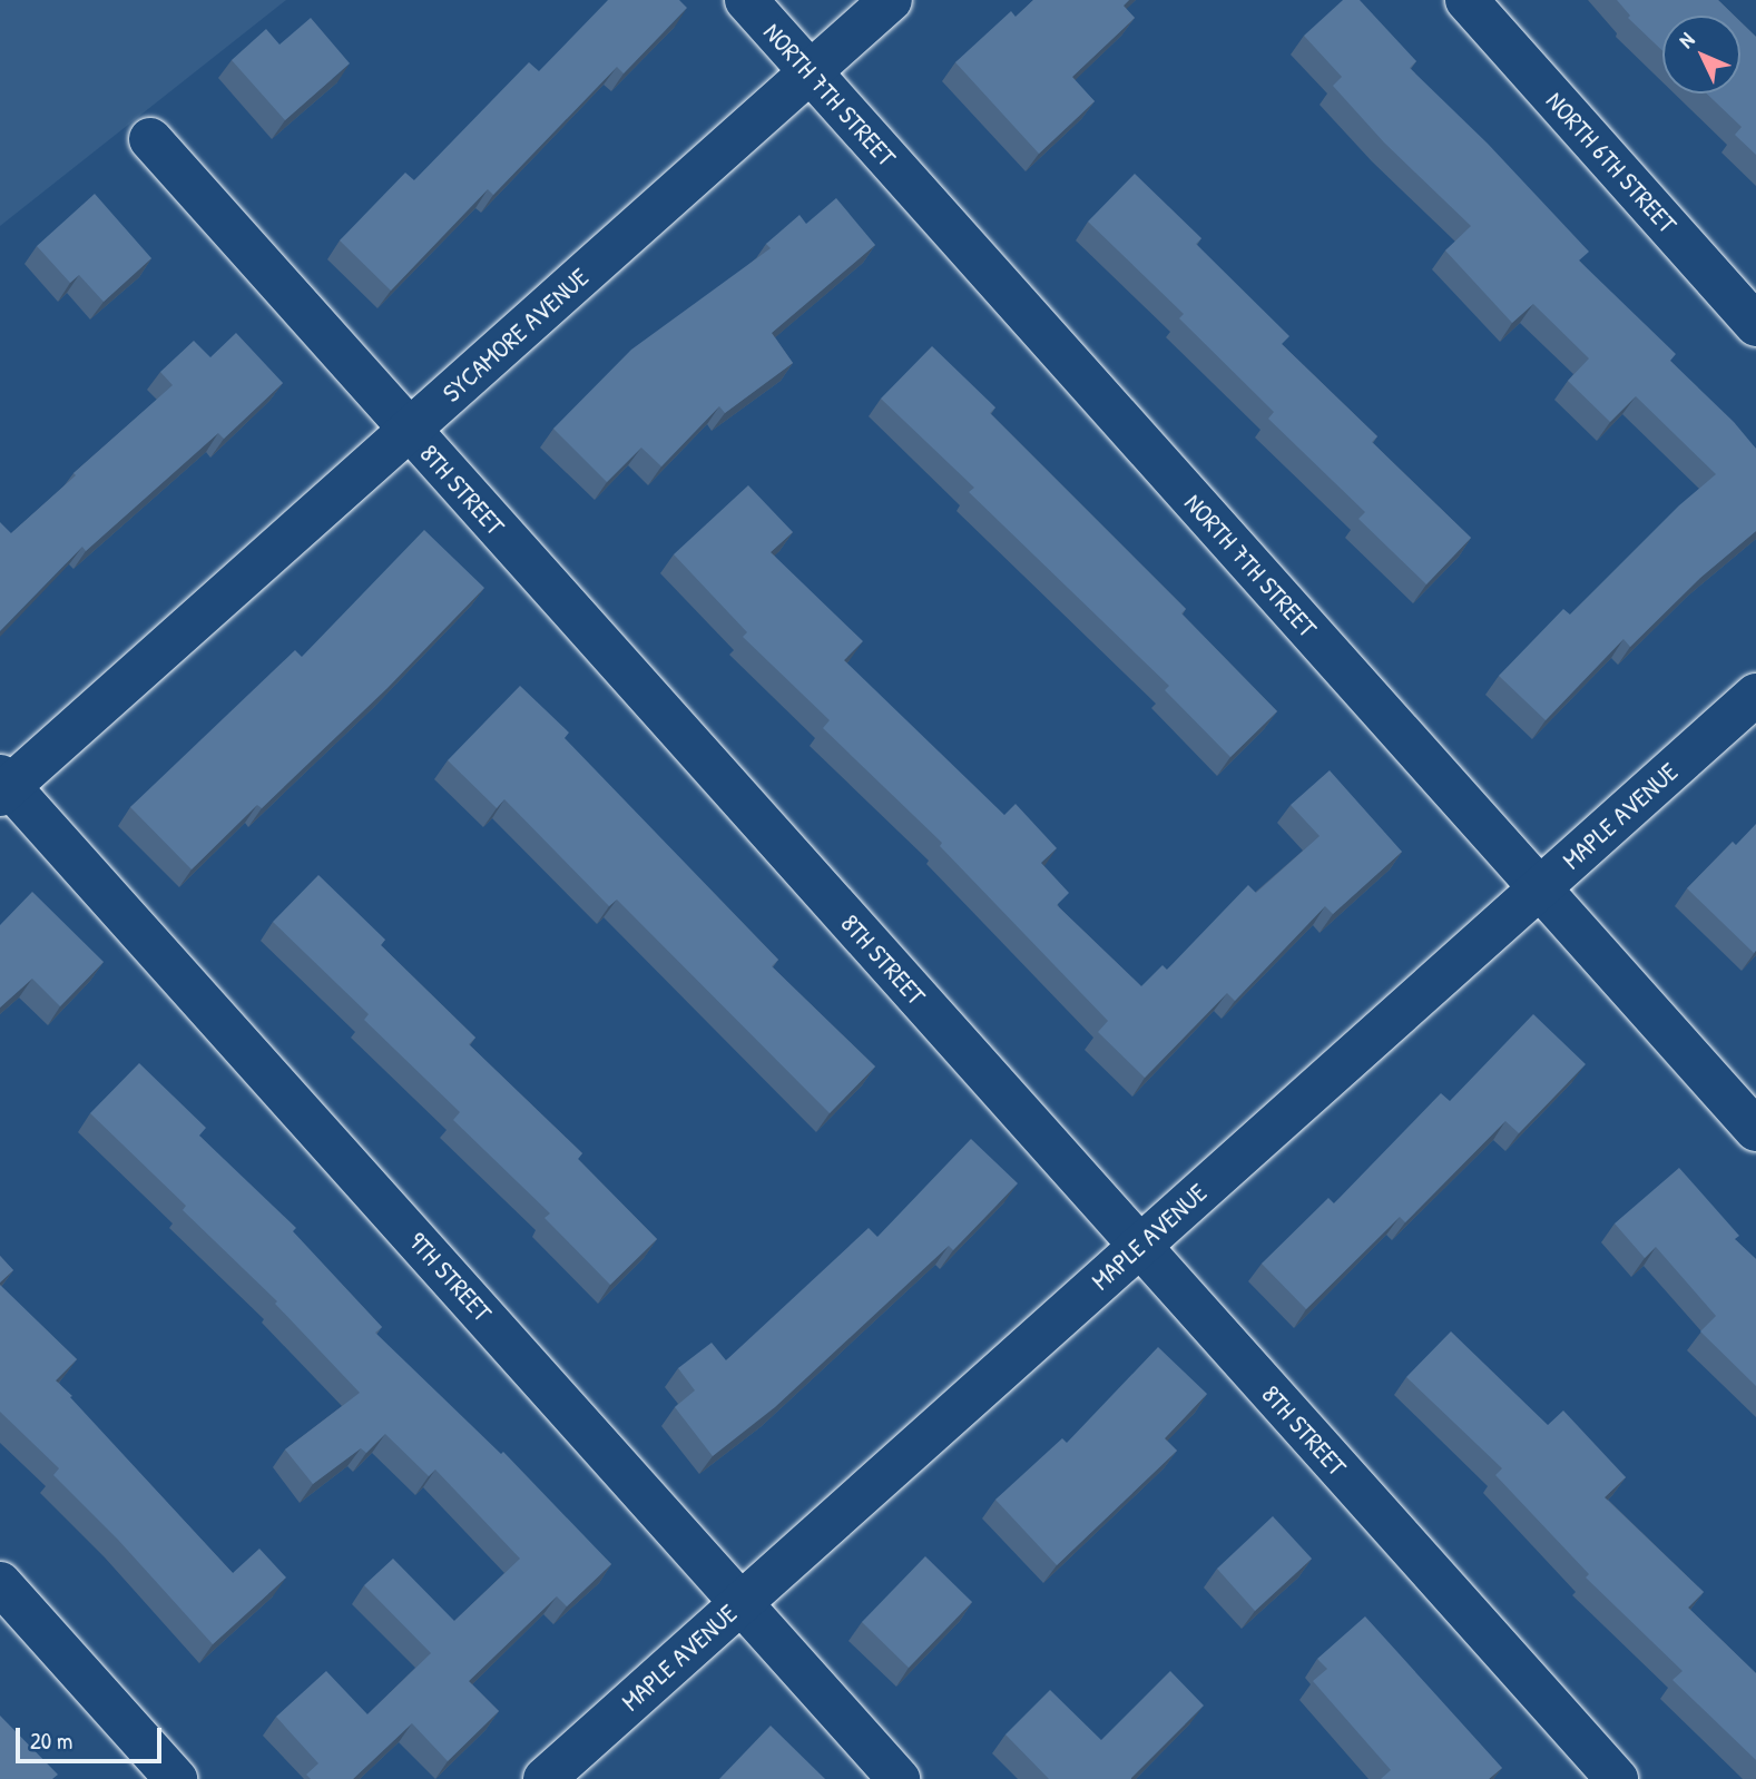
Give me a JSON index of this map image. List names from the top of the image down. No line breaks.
{"streets":{"street":["NORTH 7TH STREET","NORTH 6TH STREET","SYCAMORE AVENUE","8TH STREET","MAPLE AVENUE","9TH STREET"]},"crossings":[["NORTH 7TH STREET","SYCAMORE AVENUE"],["NORTH 7TH STREET","MAPLE AVENUE"],["SYCAMORE AVENUE","8TH STREET"],["SYCAMORE AVENUE","9TH STREET"],["8TH STREET","MAPLE AVENUE"],["MAPLE AVENUE","9TH STREET"]],"scale_bar":"20 m","north":"top left"}
